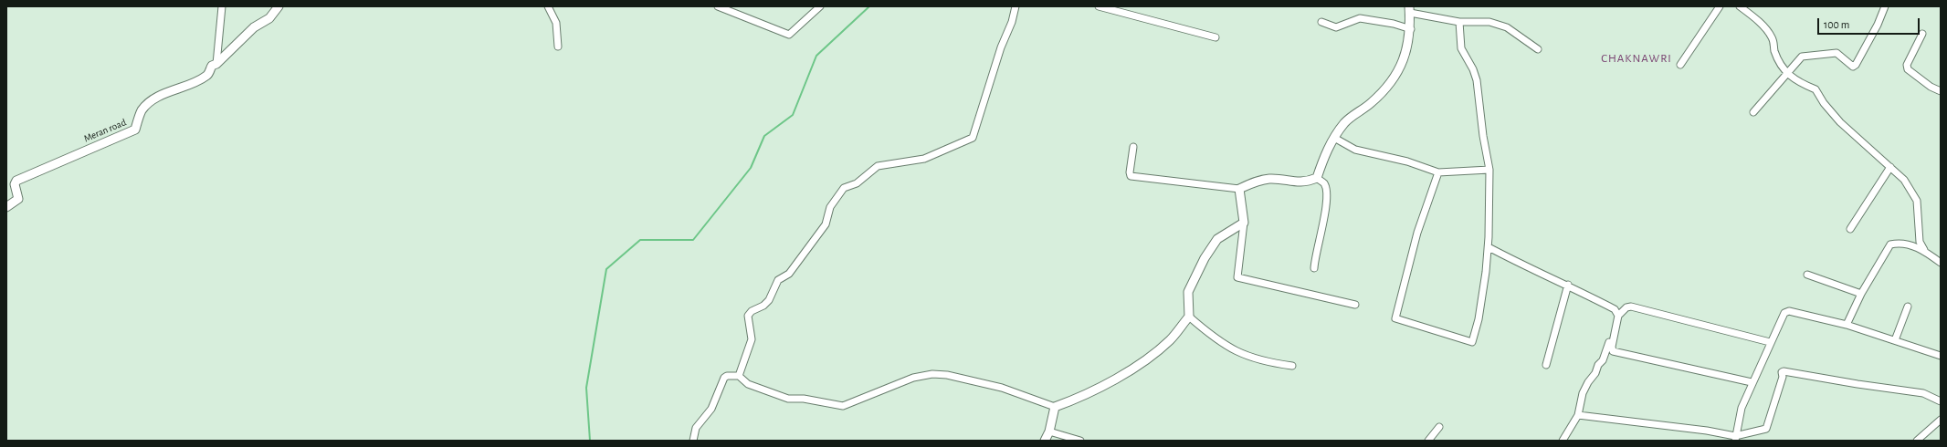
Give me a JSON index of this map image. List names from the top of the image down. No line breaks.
{"streets":{"street":["Meran road"]},"districts":["CHAKNAWRI"],"scale_bar":"100 m"}
